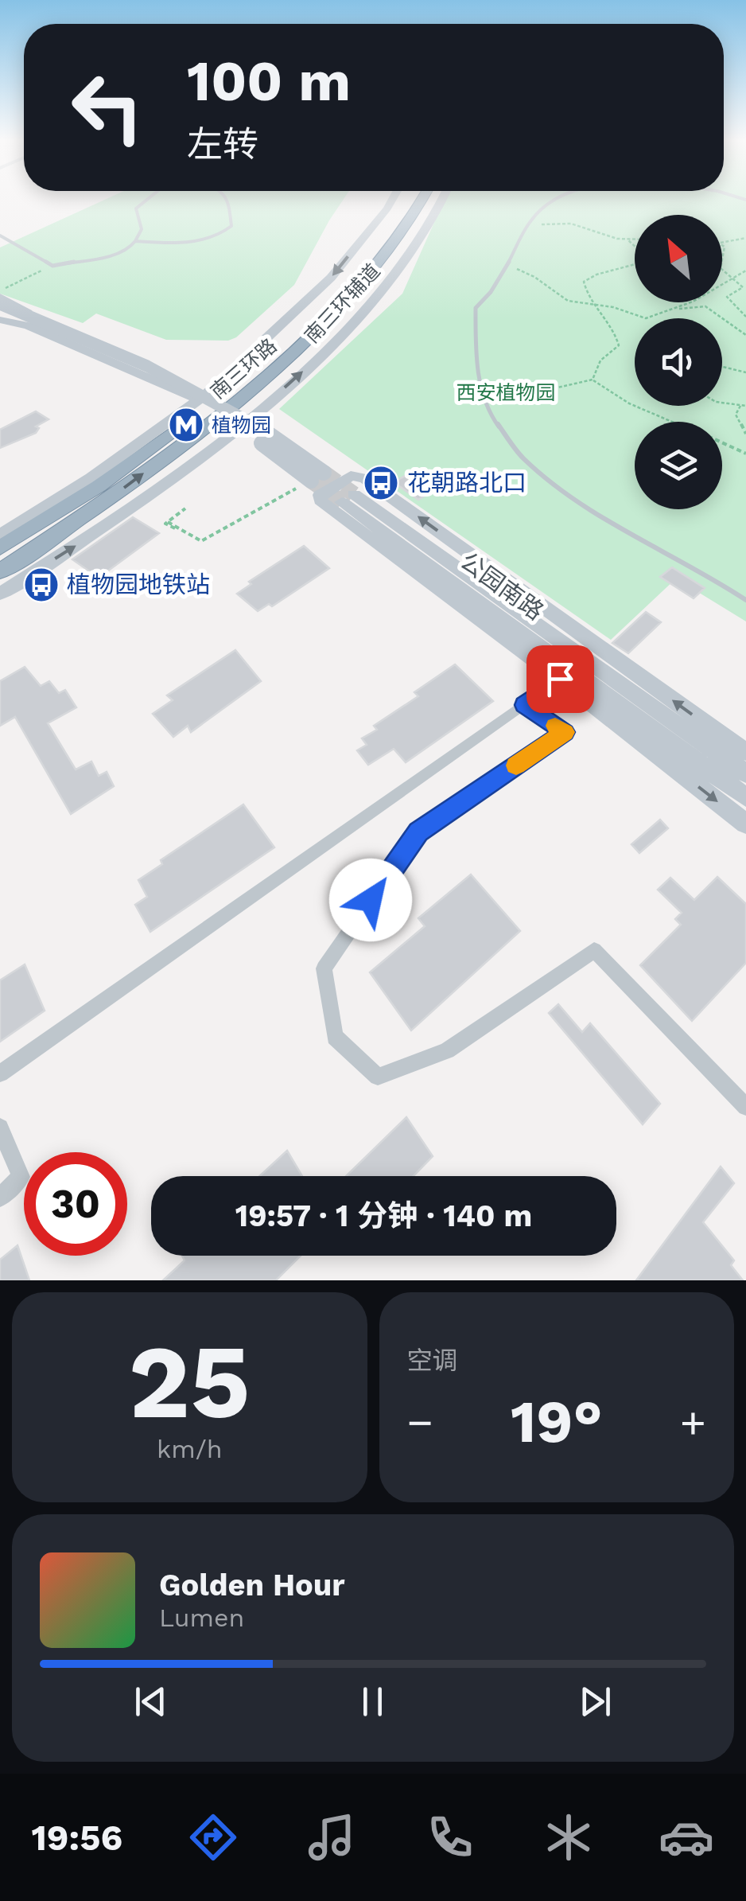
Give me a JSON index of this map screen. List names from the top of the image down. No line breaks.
{"streets":{"highway":["南三环路"],"main road":["南三环辅道","公园南路"]},"parks":["西安植物园"],"places":{"metro station":["植物园"],"bus stop":["花朝路北口","植物园地铁站"]},"north":"top left","page":{"turn":["100 m","左转"],"limit":"30","trip":"19:57 · 1 分钟 · 140 m","tile":[["25","km/h"],"空调"],"heat":["−","19°","+"],"song":["Golden Hour","Lumen"],"tabs":"19:56"}}
